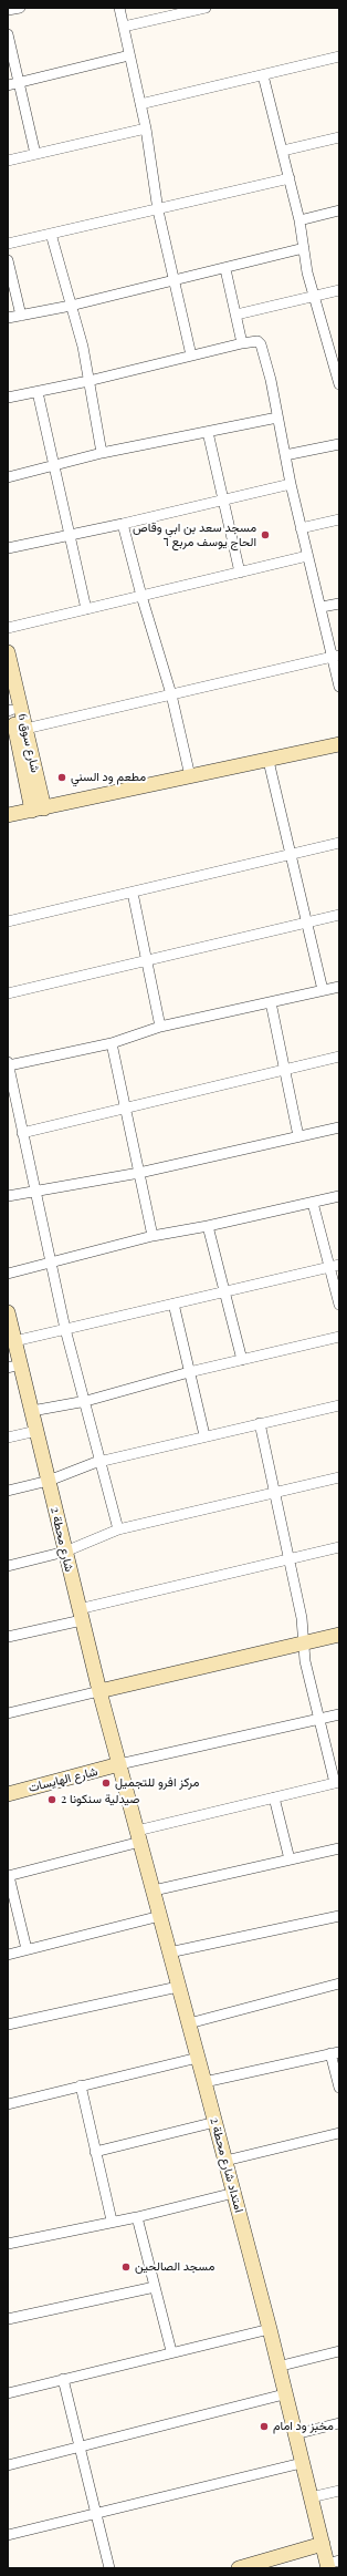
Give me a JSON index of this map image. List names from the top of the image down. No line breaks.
{"streets":{"street":["شارع سوق 6","شارع محطة 2","شارع الهايسات","امتداد شارع محطة 2"]},"crossings":[["شارع محطة 2","شارع الهايسات"],["شارع محطة 2","امتداد شارع محطة 2"],["شارع الهايسات","امتداد شارع محطة 2"]],"places":["مسجد سعد بن ابي وقاص الحاج يوسف مربع ٦","مطعم ود السني","مركز افرو للتجميل","صيدلية سنكونا 2","مسجد الصالحين","مخبز ود امام"]}
